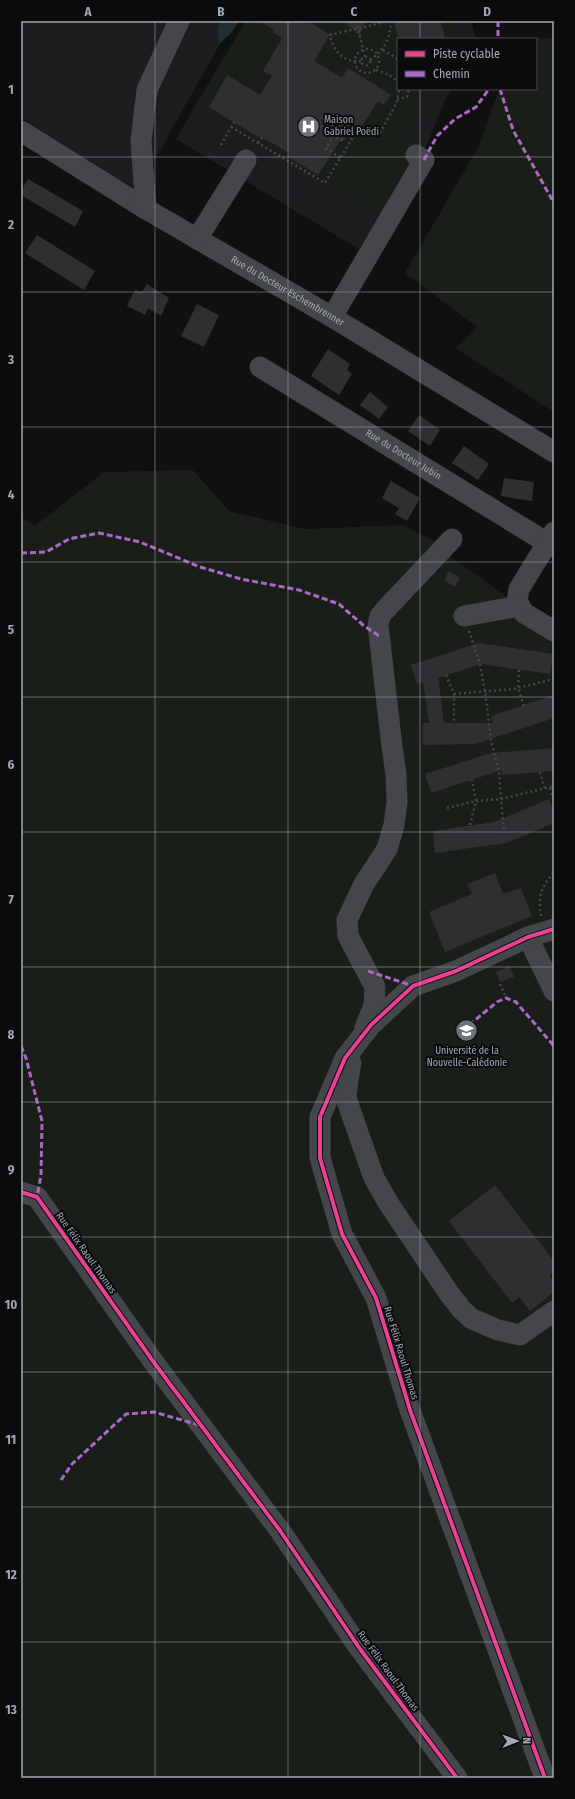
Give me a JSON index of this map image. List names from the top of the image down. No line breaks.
{"streets":{"street":["Rue du Docteur Eschembrenner","Rue du Docteur Jubin","Rue Félix Raoul Thomas"]},"places":{"hospital":["Maison Gabriel Poëdi"],"school or university":["Université de la Nouvelle-Calédonie"]},"legend":["Piste cyclable","Chemin"],"north":"right","grid":{"columns":["A","B","C","D"],"rows":["1","2","3","4","5","6","7","8","9","10","11","12","13"]}}
